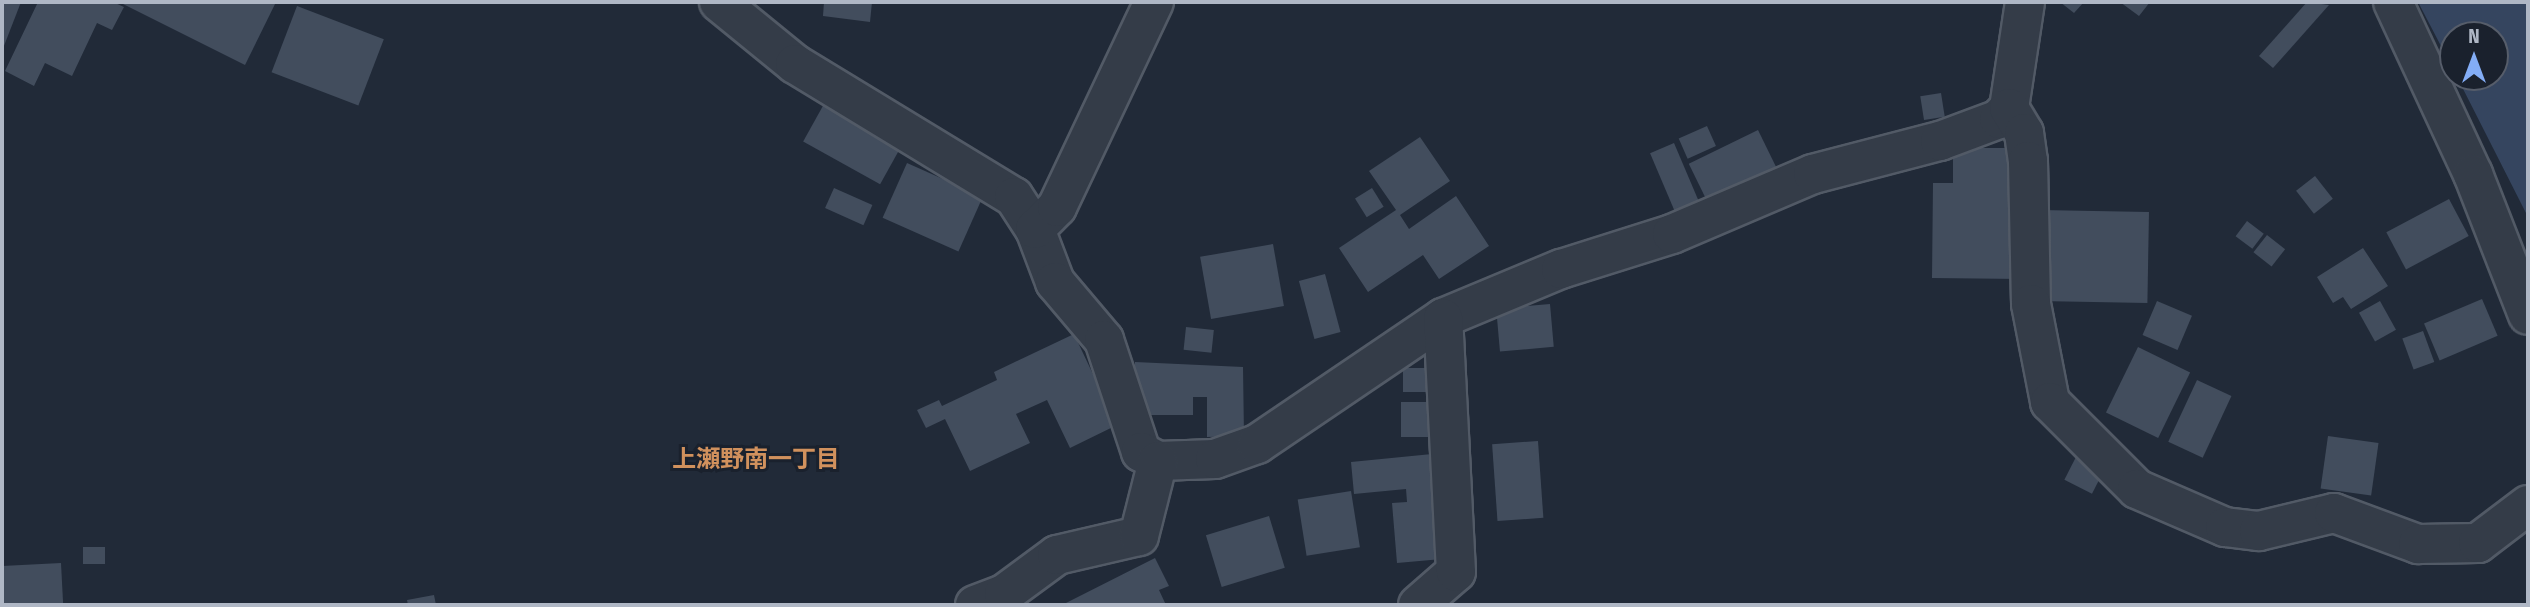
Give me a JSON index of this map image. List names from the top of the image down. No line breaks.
{"districts":["上瀬野南一丁目"],"north":"top"}
